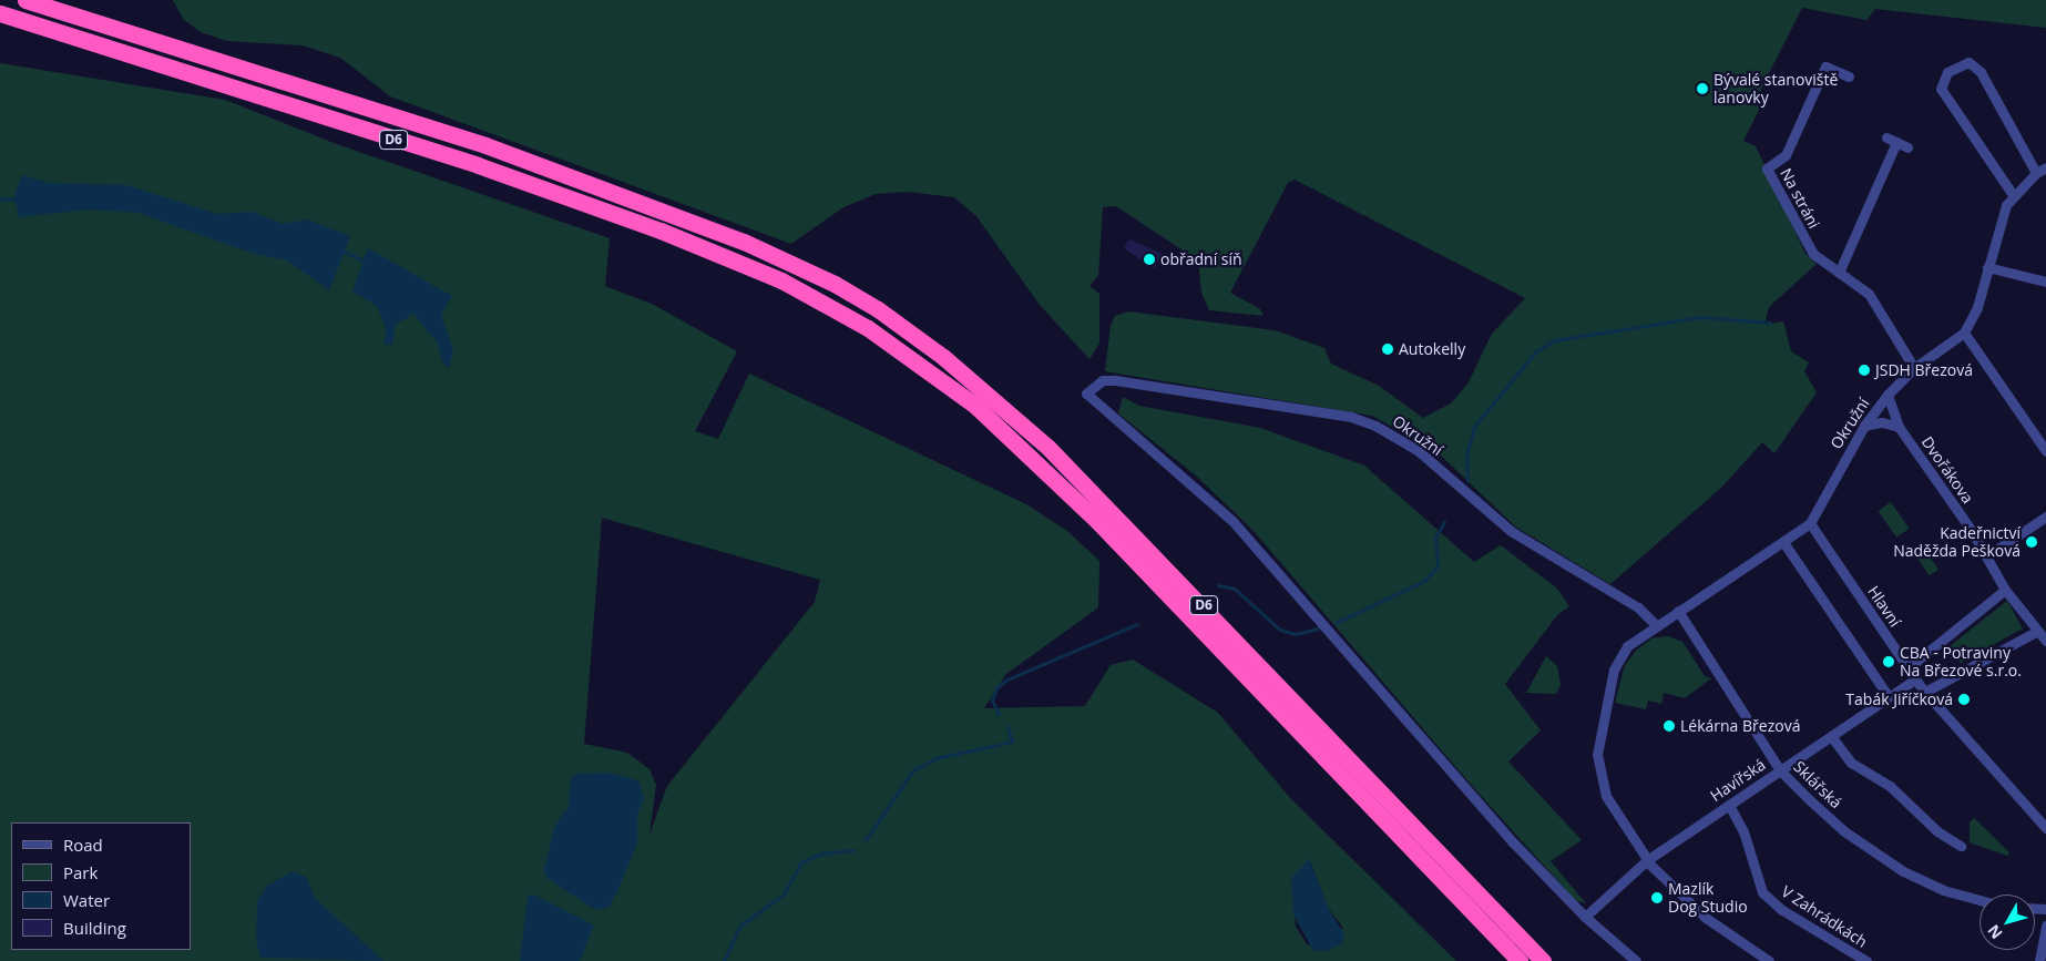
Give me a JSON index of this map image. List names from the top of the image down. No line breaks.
{"streets":{"highway":["D6"],"street":["Na stráni","Okružní","Dvořákova","Hlavní","Havířská","Sklářská","V Zahrádkách"]},"crossings":[["Na stráni","Okružní"],["Okružní","Dvořákova"],["Okružní","Hlavní"],["Okružní","Havířská"],["Okružní","Sklářská"],["Hlavní","Havířská"],["Havířská","Sklářská"],["Havířská","V Zahrádkách"]],"places":["Bývalé stanoviště lanovky","obřadní síň","Autokelly","JSDH Březová","Kadeřnictví Naděžda Pešková","CBA - Potraviny Na Březové s.r.o.","Tabák Jiříčková","Lékárna Březová","Mazlík Dog Studio"],"legend":["Road","Park","Water","Building"],"north":"bottom left"}
